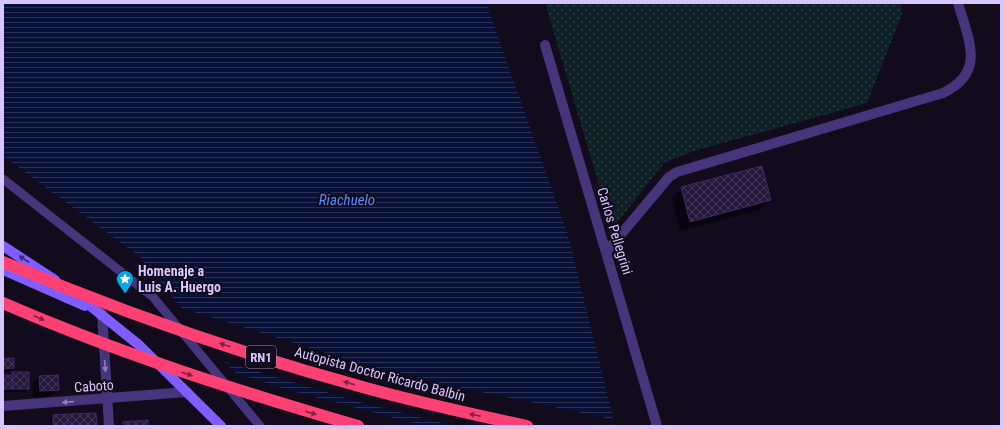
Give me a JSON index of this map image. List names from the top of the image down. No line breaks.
{"streets":{"highway":["RN1","Autopista Doctor Ricardo Balbín"],"street":["Carlos Pellegrini","Caboto"]},"one_way":["Caboto"],"water":["Riachuelo"],"places":{"place":["Homenaje a Luis A. Huergo"]}}
